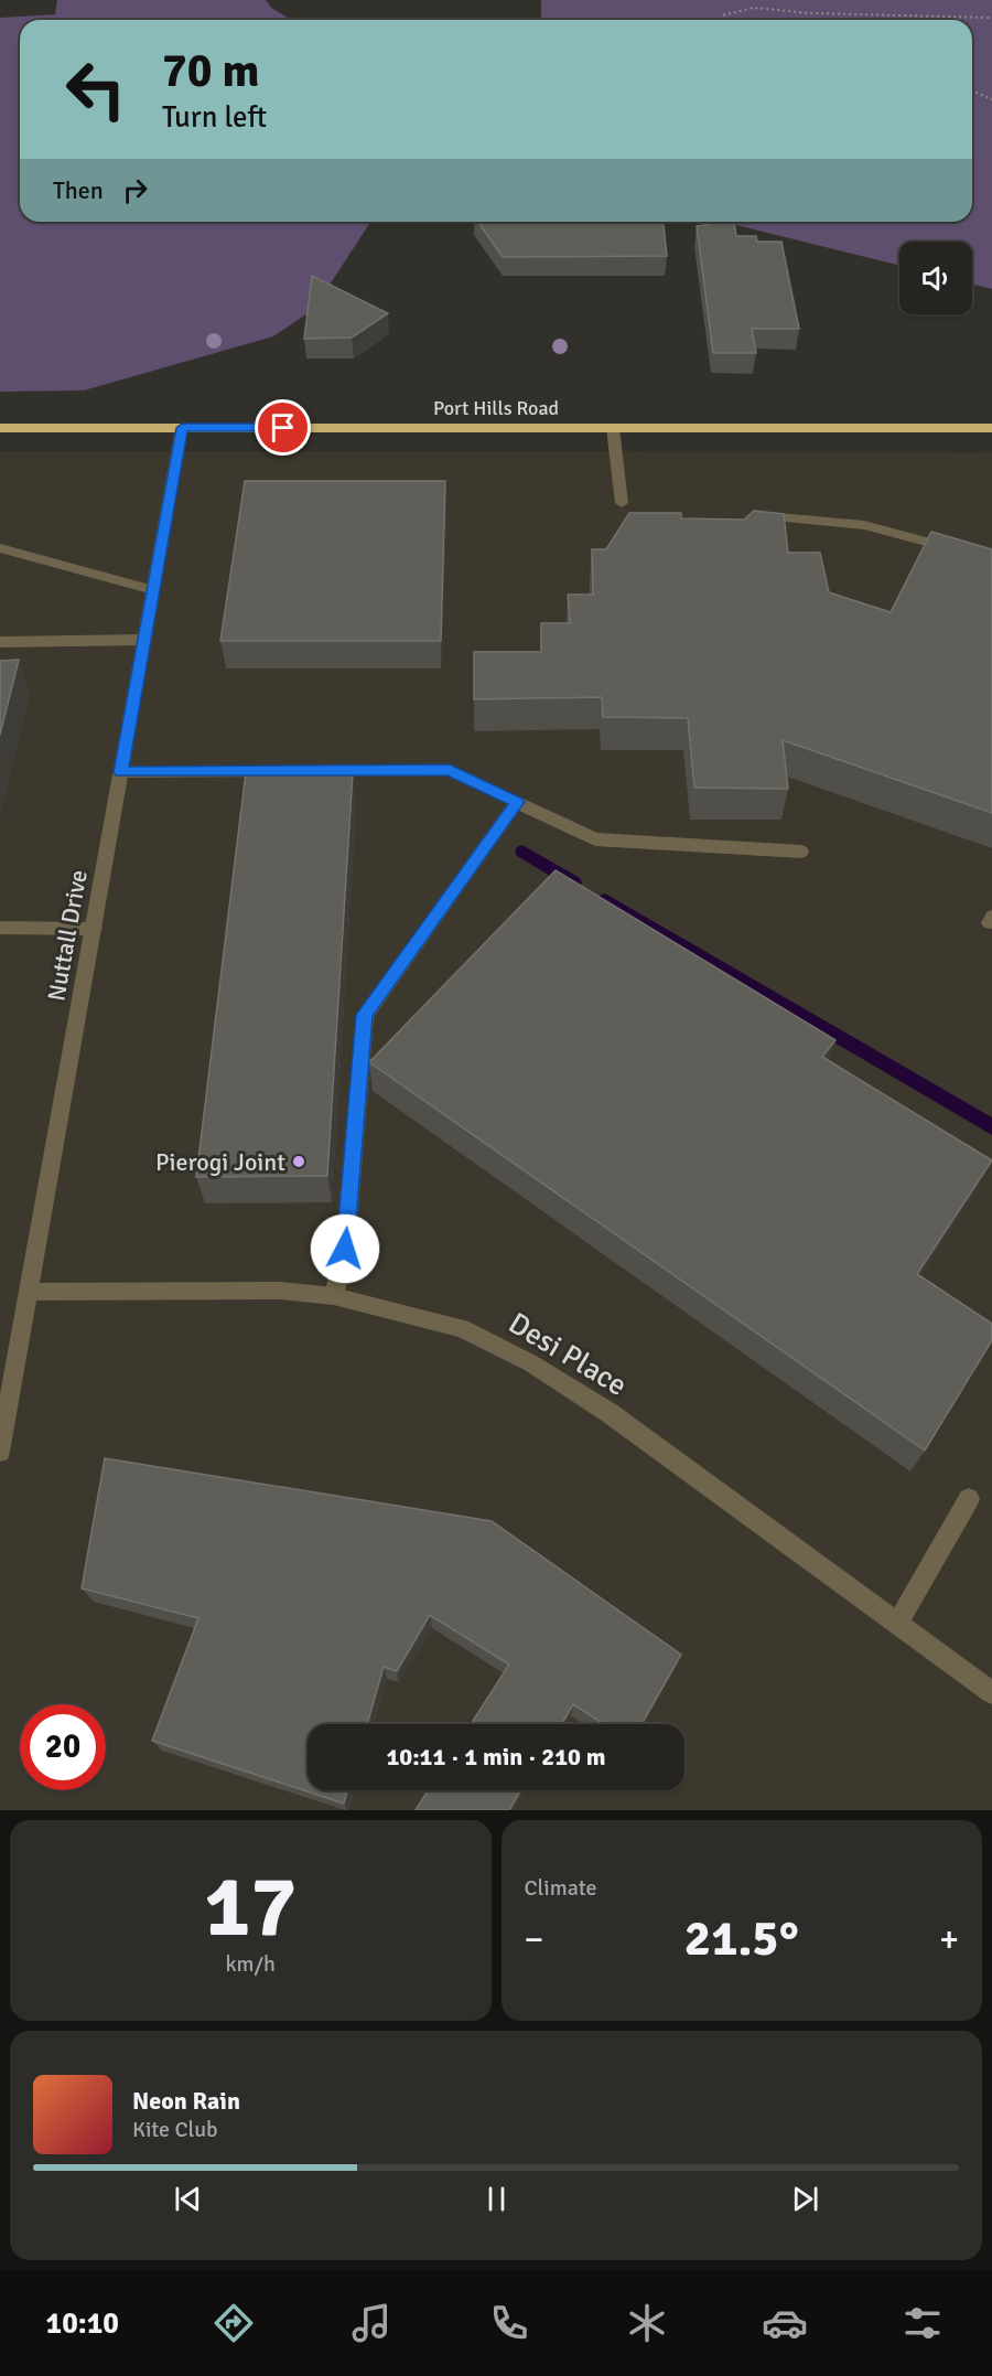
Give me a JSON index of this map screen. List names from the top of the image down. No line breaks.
{"streets":{"highway":["Port Hills Road"],"street":["Nuttall Drive","Desi Place"]},"crossings":[["Port Hills Road","Nuttall Drive"],["Nuttall Drive","Desi Place"]],"places":["Pierogi Joint"],"page":{"turn":["70 m","Turn left"],"then":"Then","limit":"20","trip":"10:11 · 1 min · 210 m","tile":[["17","km/h"],"Climate"],"heat":["−","21.5°","+"],"song":["Neon Rain","Kite Club"],"tabs":"10:10"}}
